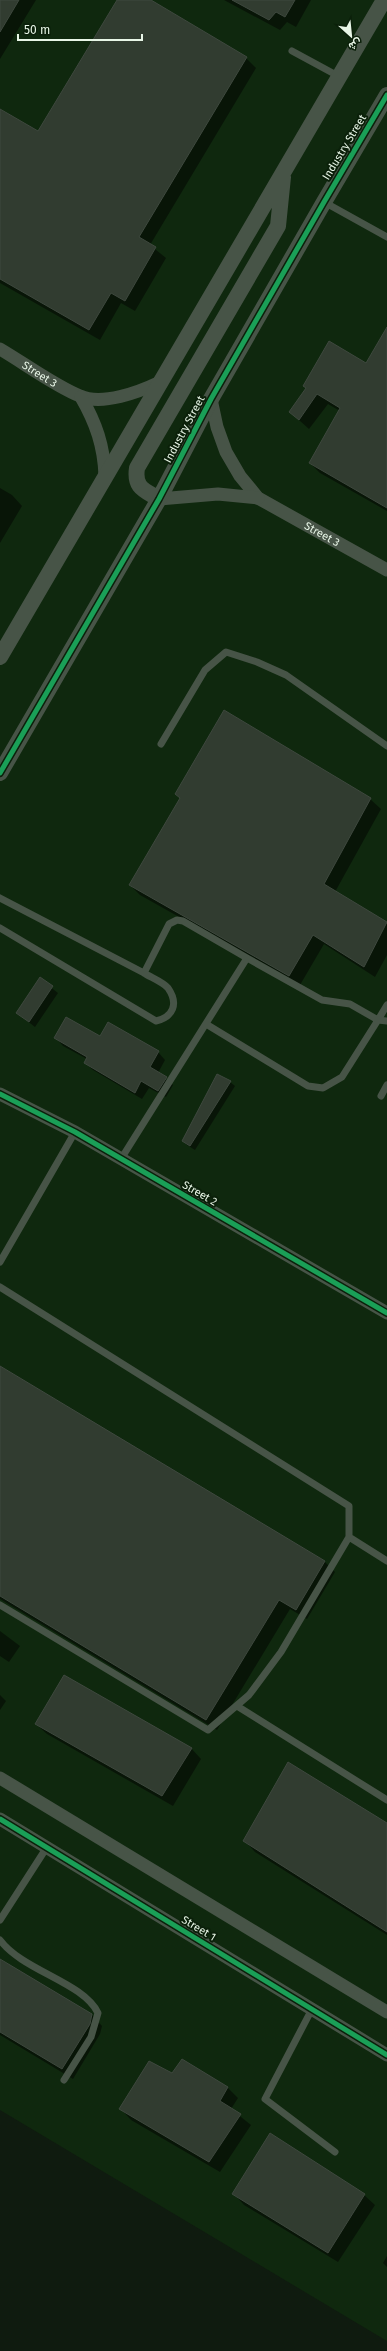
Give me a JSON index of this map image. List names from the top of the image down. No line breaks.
{"streets":{"street":["Industry Street","Street 3","Street 2","Street 1"]},"crossings":[["Industry Street","Street 3"]],"scale_bar":"50 m","north":"bottom right"}
